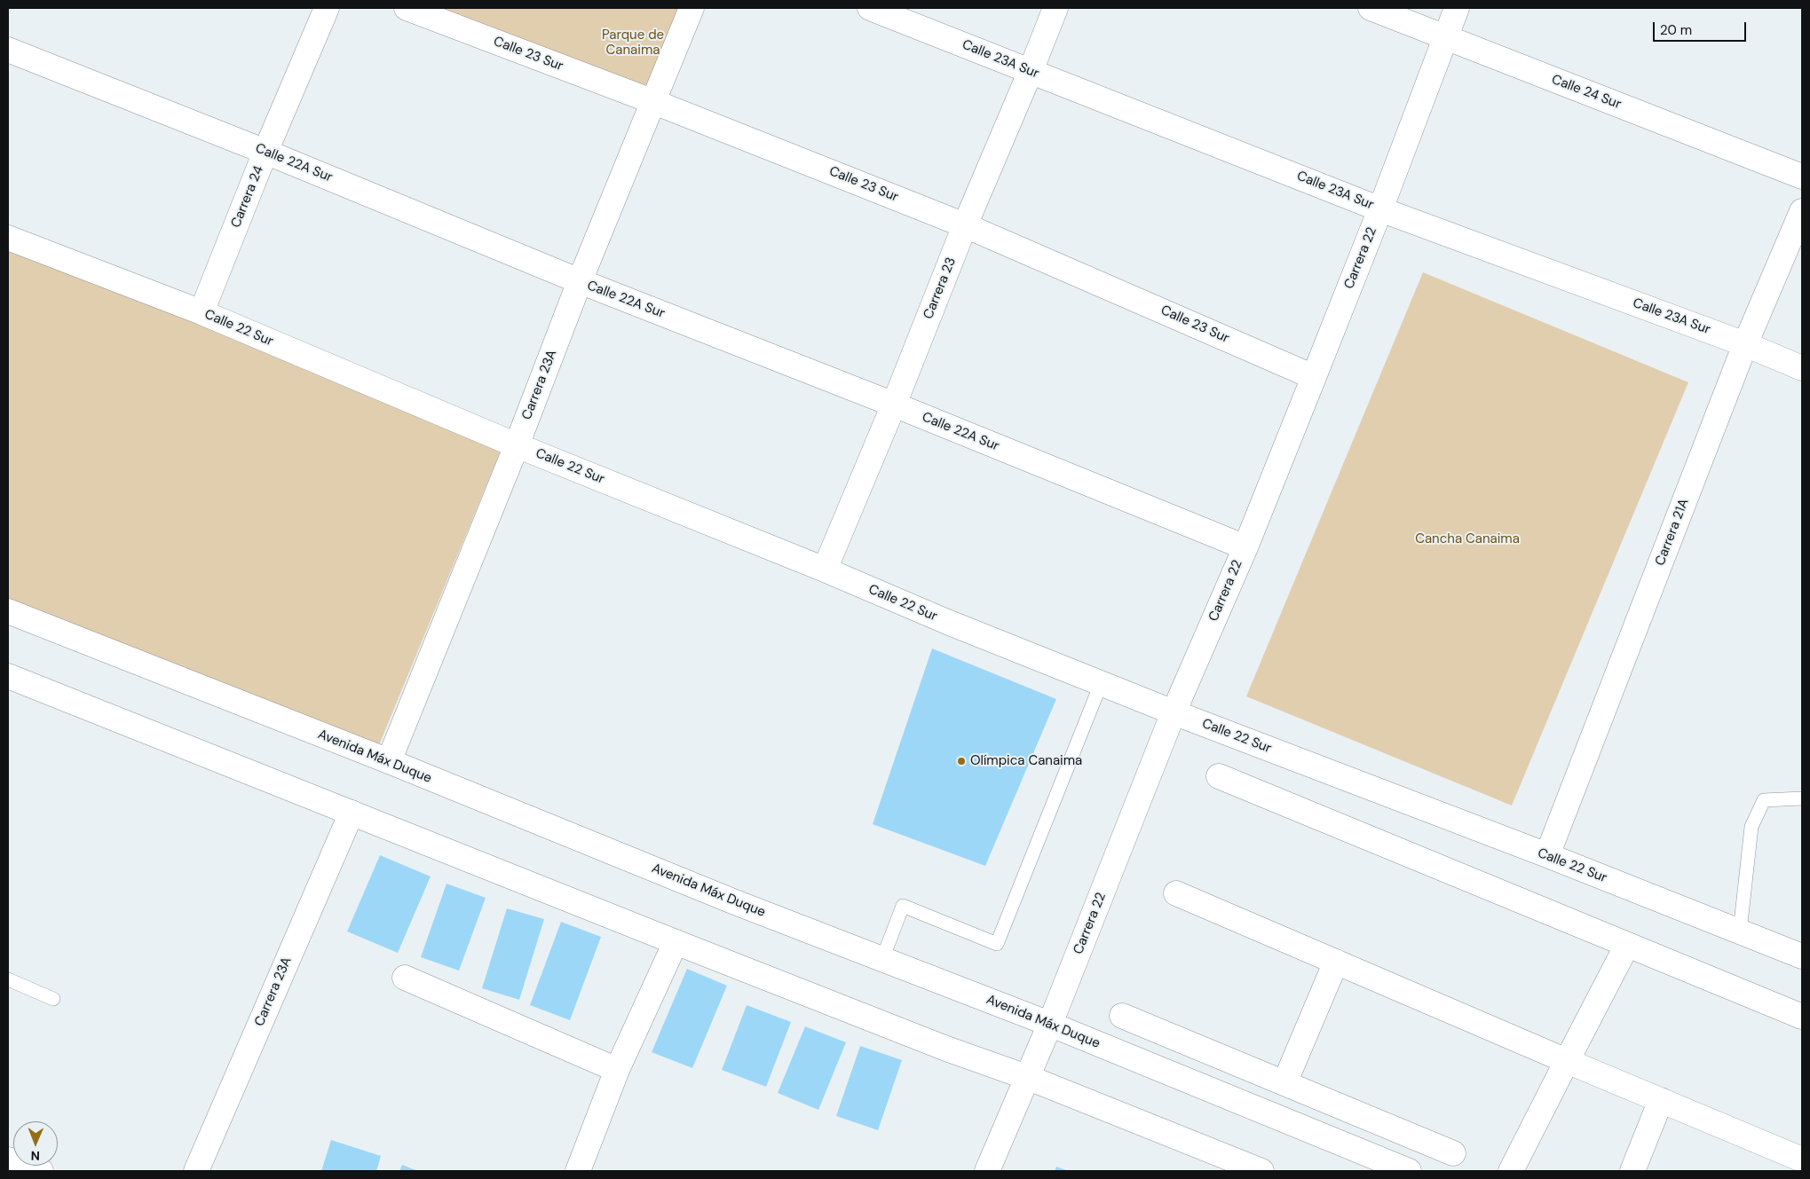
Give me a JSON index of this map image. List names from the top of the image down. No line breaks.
{"streets":{"street":["Calle 23 Sur","Calle 23A Sur","Calle 24 Sur","Calle 22A Sur","Carrera 24","Carrera 22","Carrera 23","Calle 22 Sur","Carrera 23A","Carrera 21A","Avenida Máx Duque"]},"crossings":[["Calle 23 Sur","Carrera 22"],["Calle 23 Sur","Carrera 23"],["Calle 23 Sur","Carrera 23A"],["Calle 23A Sur","Carrera 22"],["Calle 23A Sur","Carrera 23"],["Calle 23A Sur","Carrera 21A"],["Calle 24 Sur","Carrera 22"],["Calle 22A Sur","Carrera 24"],["Calle 22A Sur","Carrera 22"],["Calle 22A Sur","Carrera 23"],["Calle 22A Sur","Carrera 23A"],["Carrera 24","Calle 22 Sur"],["Carrera 22","Calle 22 Sur"],["Carrera 22","Avenida Máx Duque"],["Carrera 23","Calle 22 Sur"],["Calle 22 Sur","Carrera 23A"],["Calle 22 Sur","Carrera 21A"],["Carrera 23A","Avenida Máx Duque"]],"parks":["Parque de Canaima","Cancha Canaima"],"places":["Olímpica Canaima"],"scale_bar":"20 m","north":"bottom"}
